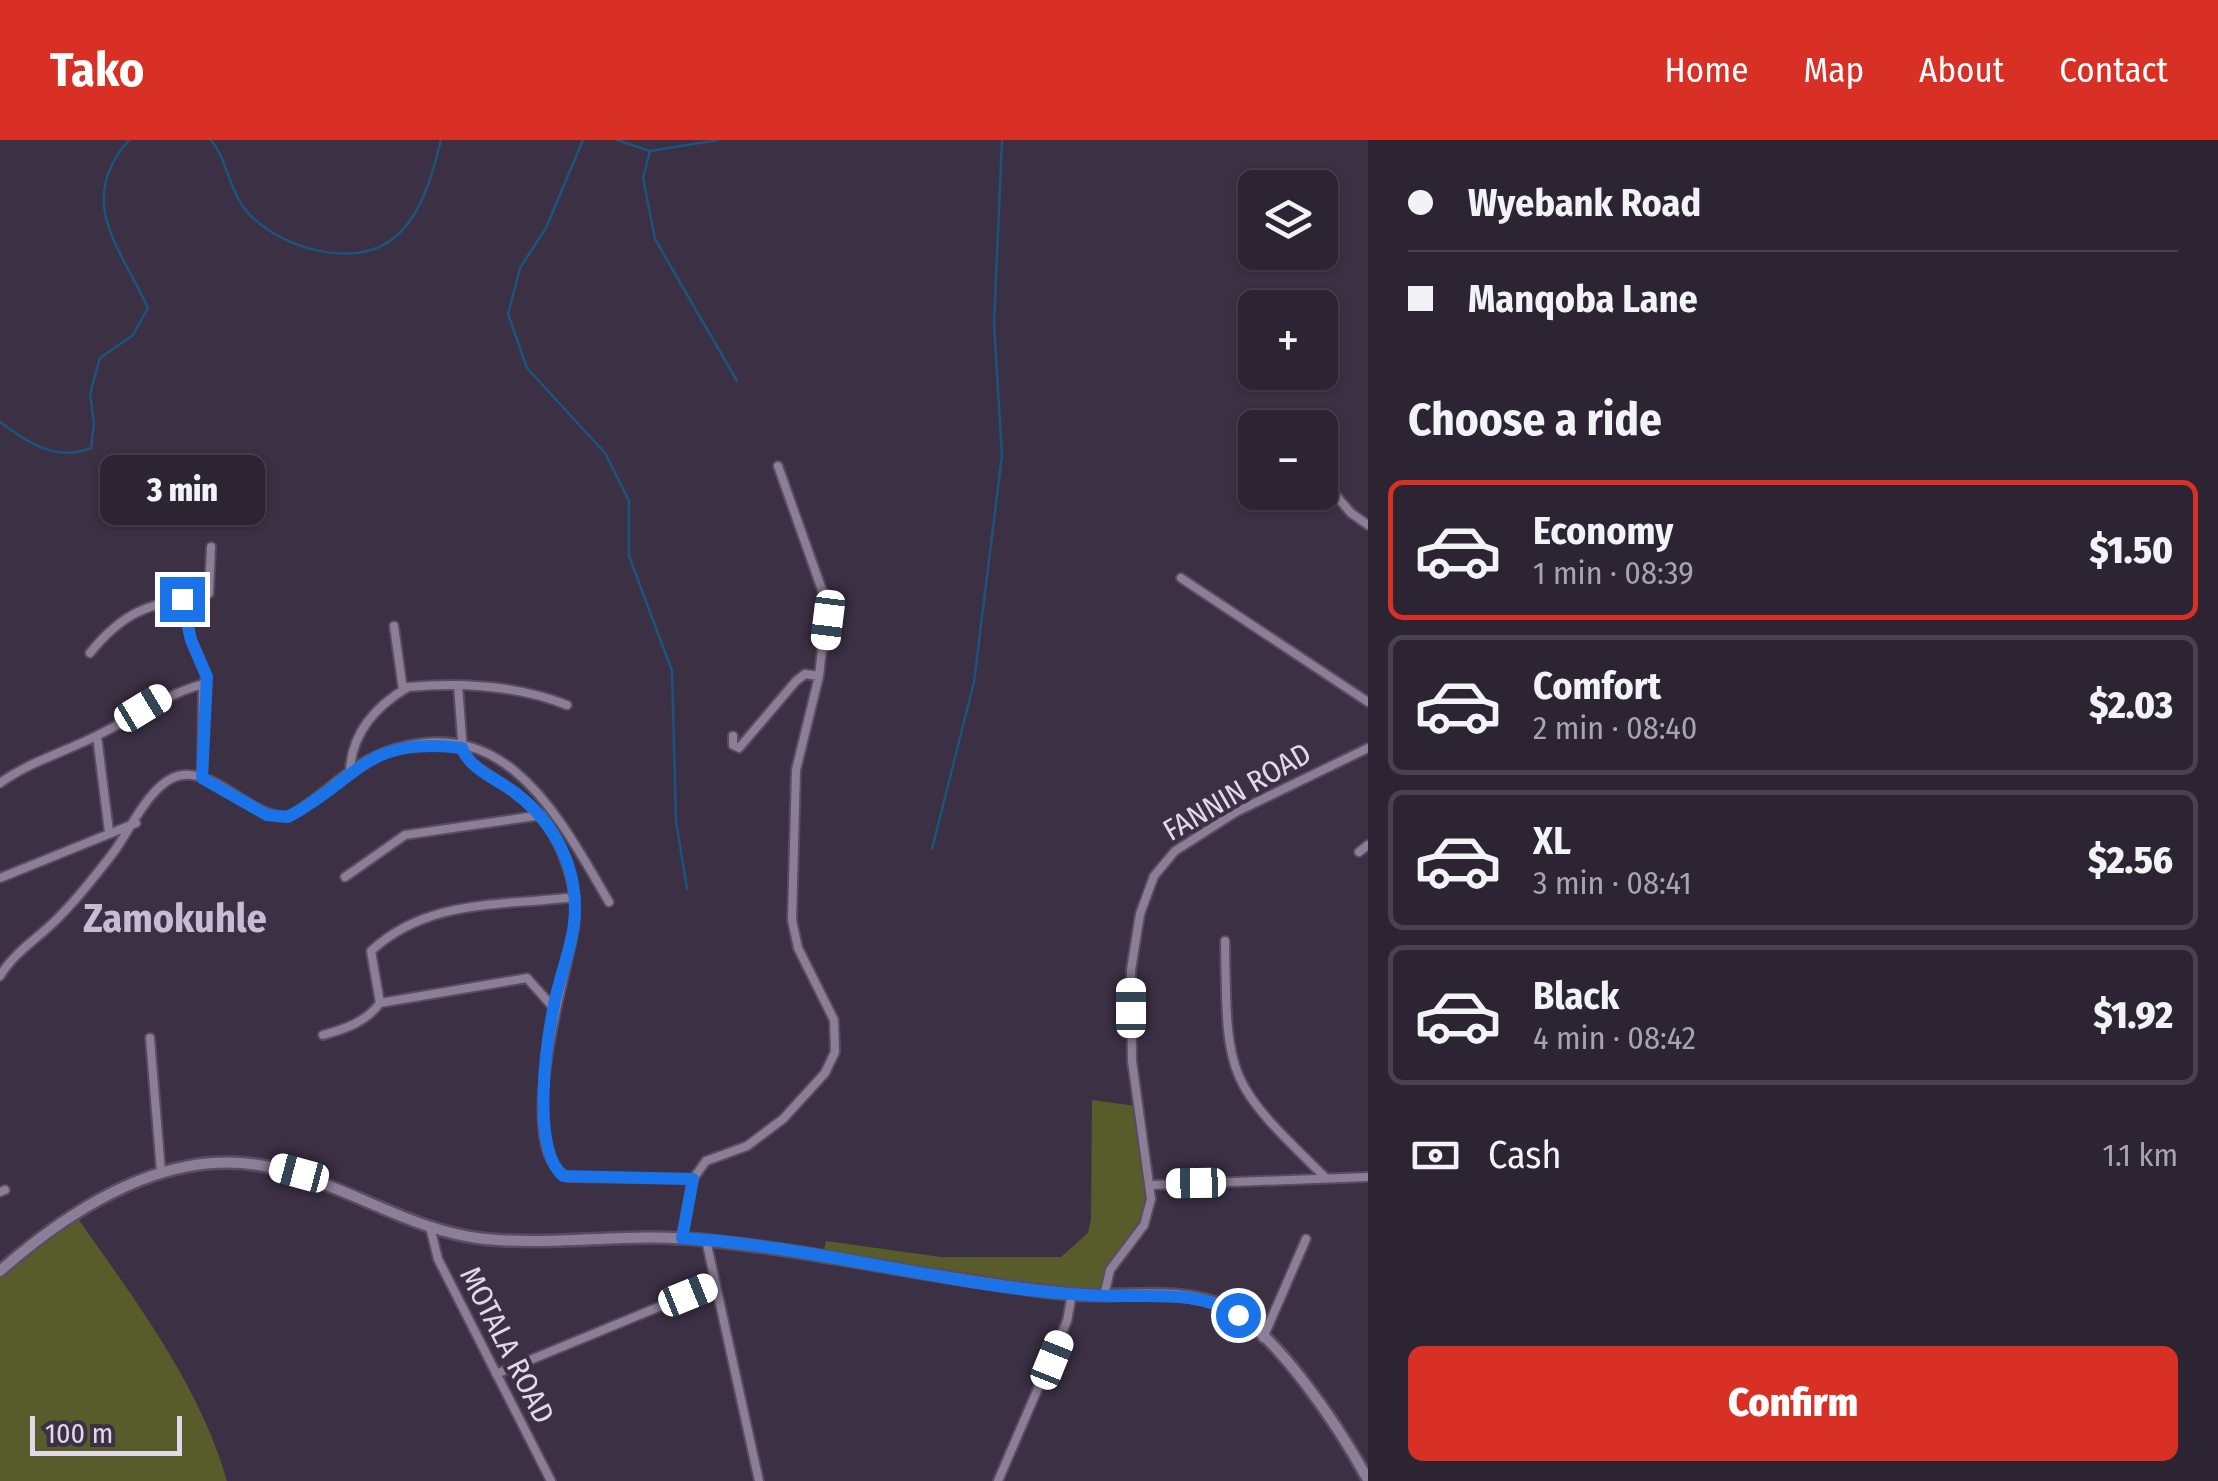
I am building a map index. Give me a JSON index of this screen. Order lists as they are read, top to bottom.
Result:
{
  "streets": {
    "street": ["FANNIN ROAD", "MOTALA ROAD"]
  },
  "districts": ["Zamokuhle"],
  "scale_bar": "100 m",
  "page": {
    "header": "Tako",
    "nav": [
      "Home",
      "Map",
      "About",
      "Contact"
    ],
    "banner": ["Wyebank Road", "Manqoba Lane"],
    "map_buttons": ["+", "−"],
    "heading": "Choose a ride",
    "bubble": "3 min",
    "list": [
      {
        "name": "Economy",
        "note": "1 min · 08:39",
        "value": "$1.50"
      },
      {
        "name": "Comfort",
        "note": "2 min · 08:40",
        "value": "$2.03"
      },
      {
        "name": "XL",
        "note": "3 min · 08:41",
        "value": "$2.56"
      },
      {
        "name": "Black",
        "note": "4 min · 08:42",
        "value": "$1.92"
      }
    ],
    "pay": ["Cash", "1.1 km"],
    "buttons": "Confirm",
    "scale": "100 m"
  }
}
